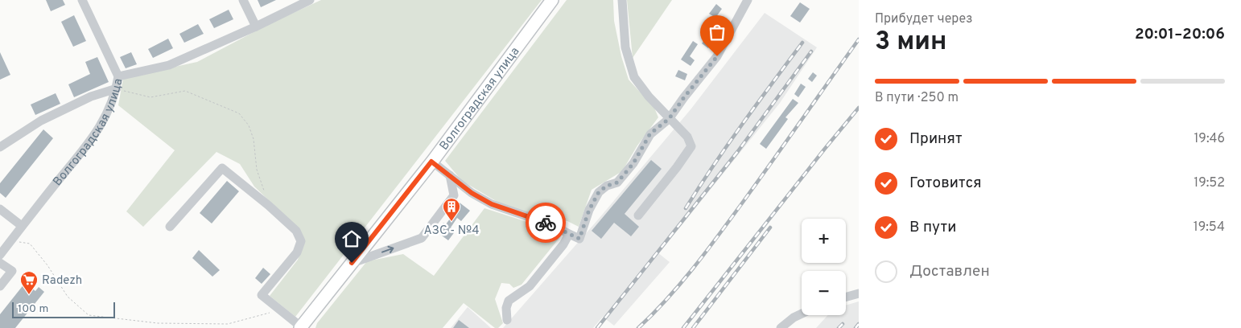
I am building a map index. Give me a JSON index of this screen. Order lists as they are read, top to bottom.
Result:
{
  "streets": {
    "main road": ["Волгоградская улица"]
  },
  "places": {
    "building": ["АЗС - №4"],
    "supermarket": ["Radezh"]
  },
  "scale_bar": "100 m",
  "page": {
    "heading": ["3 мин", "Прибудет через", "20:01–20:06"],
    "bar": "В пути · 250 m",
    "list": [
      ["Принят", "19:46"],
      ["Готовится", "19:52"],
      ["В пути", "19:54"],
      "Доставлен"
    ],
    "map_buttons": ["+", "−"],
    "scale": "100 m"
  }
}
